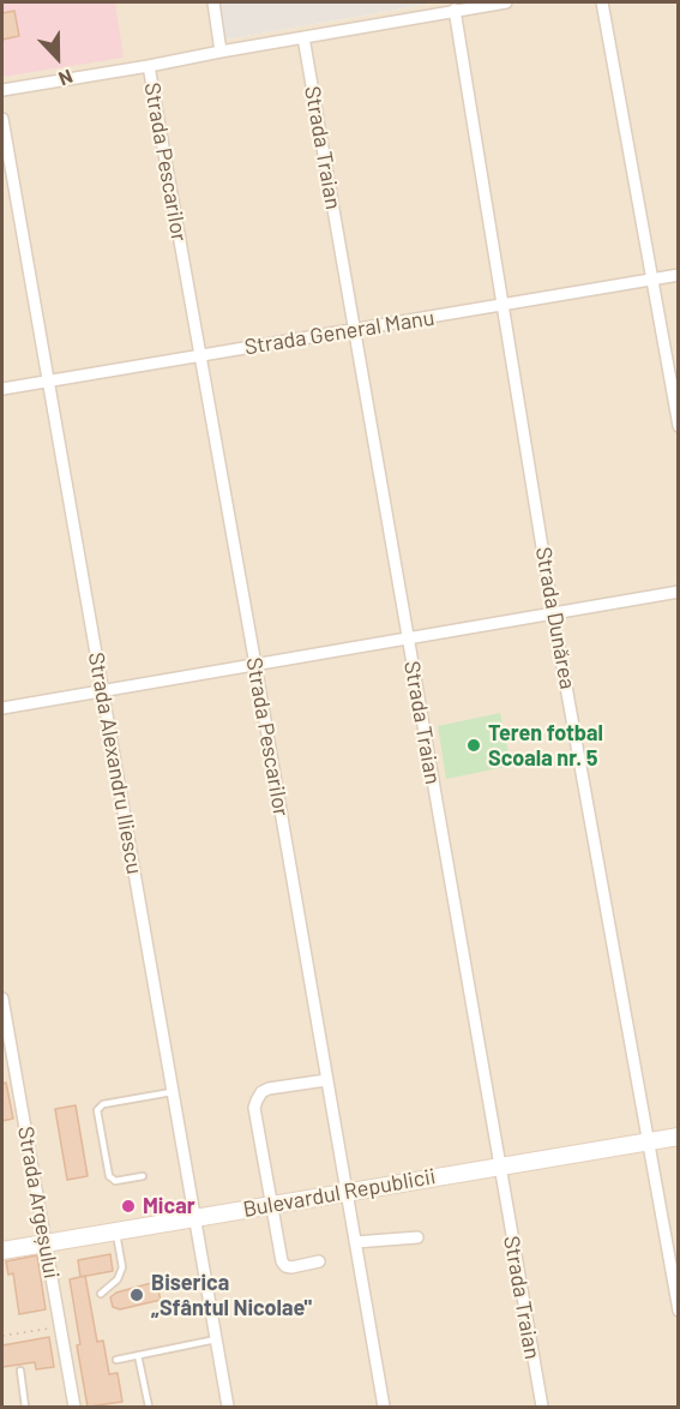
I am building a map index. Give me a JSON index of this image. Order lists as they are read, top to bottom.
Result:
{
  "streets": {
    "street": [
      "Strada Traian",
      "Strada Pescarilor",
      "Strada General Manu",
      "Strada Dunărea",
      "Strada Alexandru Iliescu",
      "Bulevardul Republicii",
      "Strada Argeșului"
    ]
  },
  "crossings": [
    ["Strada Traian", "Strada General Manu"],
    ["Strada Traian", "Bulevardul Republicii"],
    ["Strada Pescarilor", "Strada General Manu"],
    ["Strada Pescarilor", "Bulevardul Republicii"],
    ["Strada General Manu", "Strada Dunărea"],
    ["Strada General Manu", "Strada Alexandru Iliescu"],
    ["Strada Dunărea", "Bulevardul Republicii"],
    ["Strada Alexandru Iliescu", "Bulevardul Republicii"],
    ["Bulevardul Republicii", "Strada Argeșului"]
  ],
  "places": ["Teren fotbal Scoala nr. 5", "Micar", "Biserica „Sfântul Nicolae\""],
  "north": "bottom"
}
